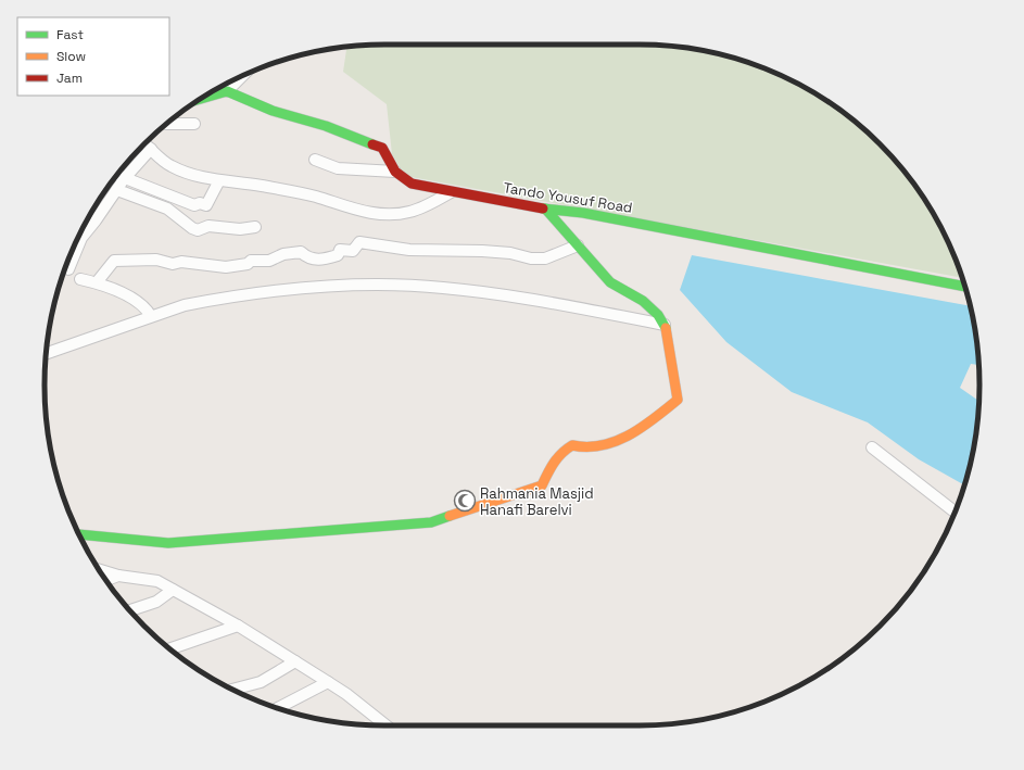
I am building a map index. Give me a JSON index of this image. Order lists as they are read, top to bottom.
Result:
{
  "streets": {
    "street": ["Tando Yousuf Road"]
  },
  "places": {
    "mosque": ["Rahmania Masjid Hanafi Barelvi"]
  },
  "legend": ["Fast", "Slow", "Jam"]
}
